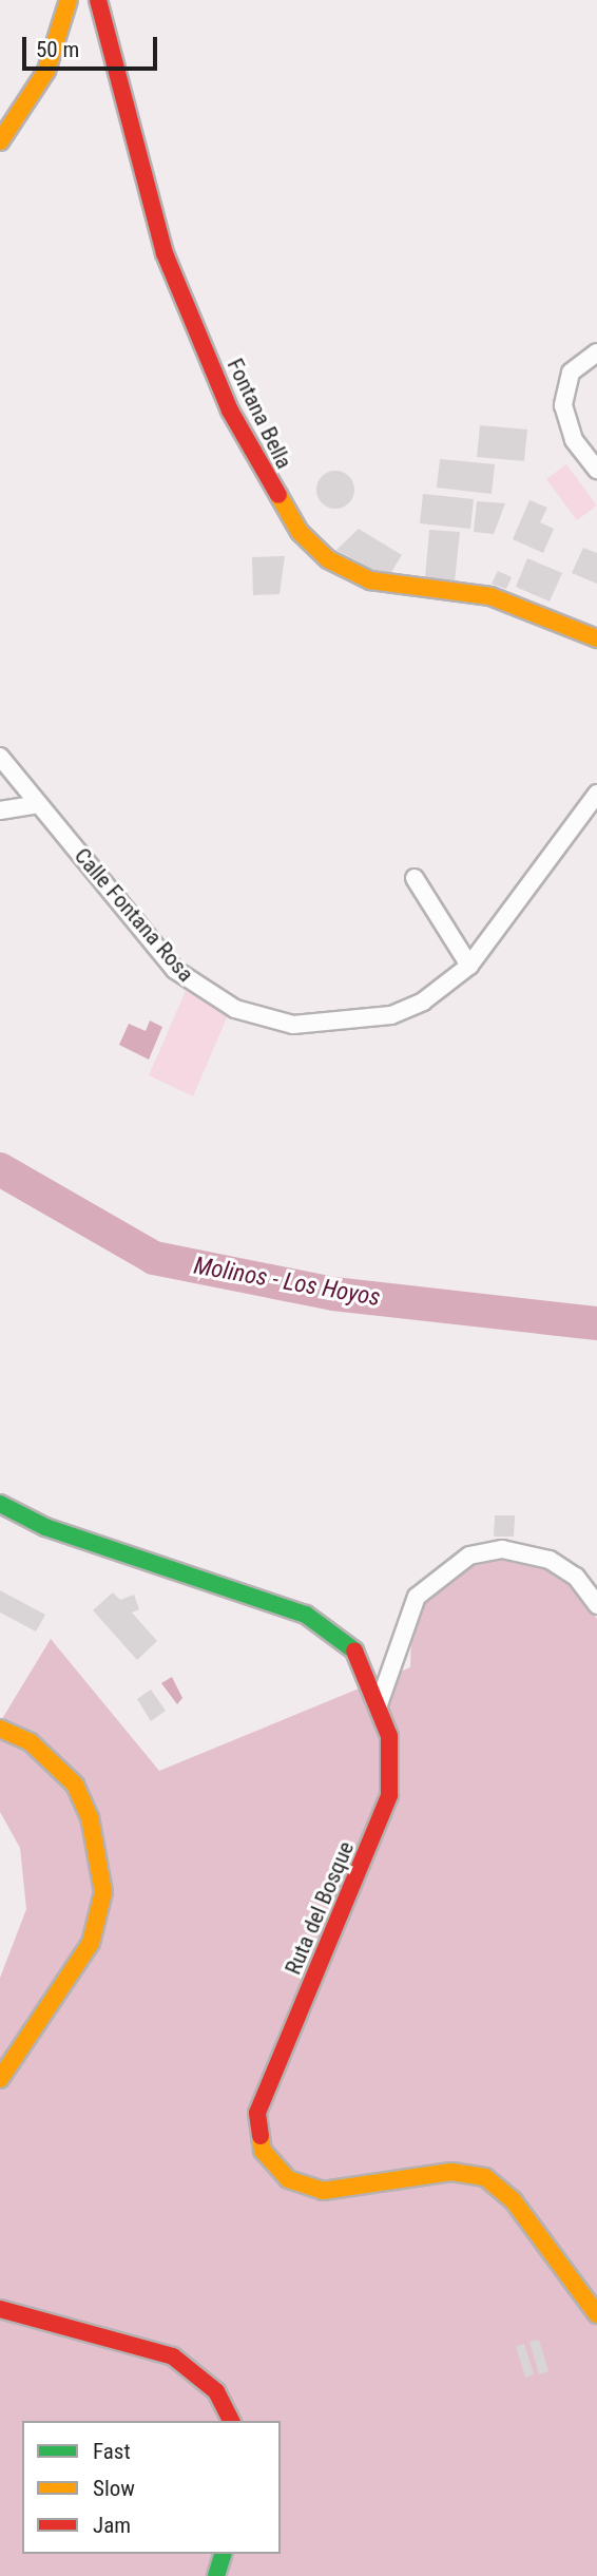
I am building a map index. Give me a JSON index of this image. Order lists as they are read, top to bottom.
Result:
{
  "streets": {
    "street": ["Fontana Bella", "Calle Fontana Rosa", "Ruta del Bosque"]
  },
  "water": ["Molinos - Los Hoyos"],
  "legend": ["Fast", "Slow", "Jam"],
  "scale_bar": "50 m"
}
